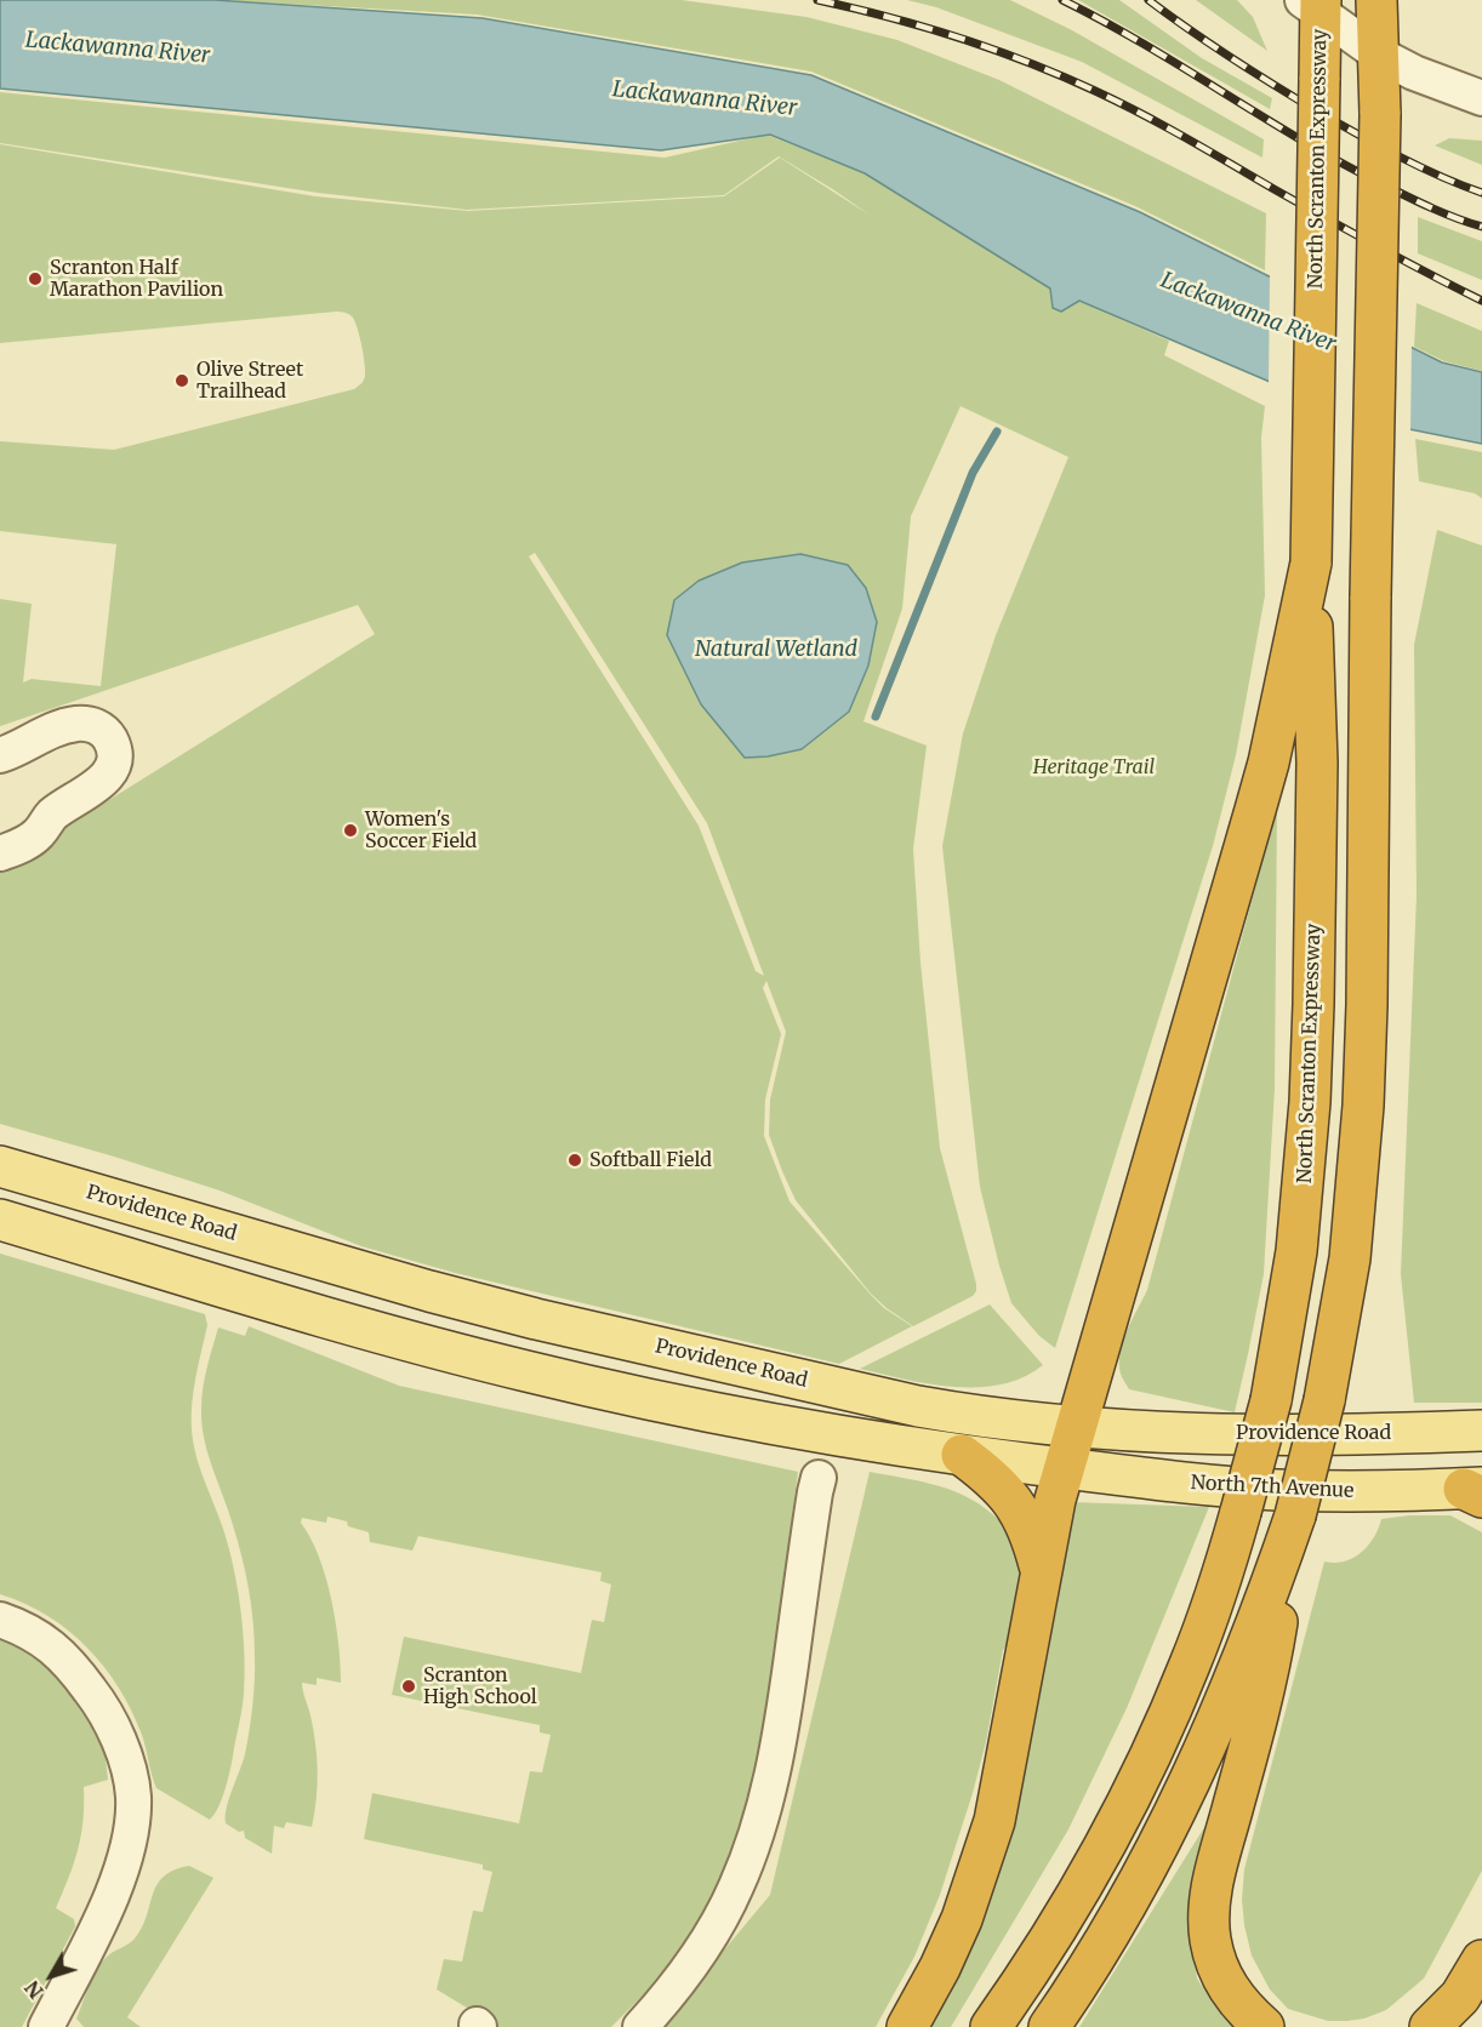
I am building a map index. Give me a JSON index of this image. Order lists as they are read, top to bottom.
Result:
{
  "streets": {
    "highway": ["North Scranton Expressway"],
    "main road": ["Providence Road", "North 7th Avenue"]
  },
  "water": ["Lackawanna River", "Natural Wetland"],
  "parks": ["Heritage Trail"],
  "places": [
    "Scranton Half Marathon Pavilion",
    "Olive Street Trailhead",
    "Women's Soccer Field",
    "Softball Field",
    "Scranton High School"
  ],
  "north": "bottom left"
}
